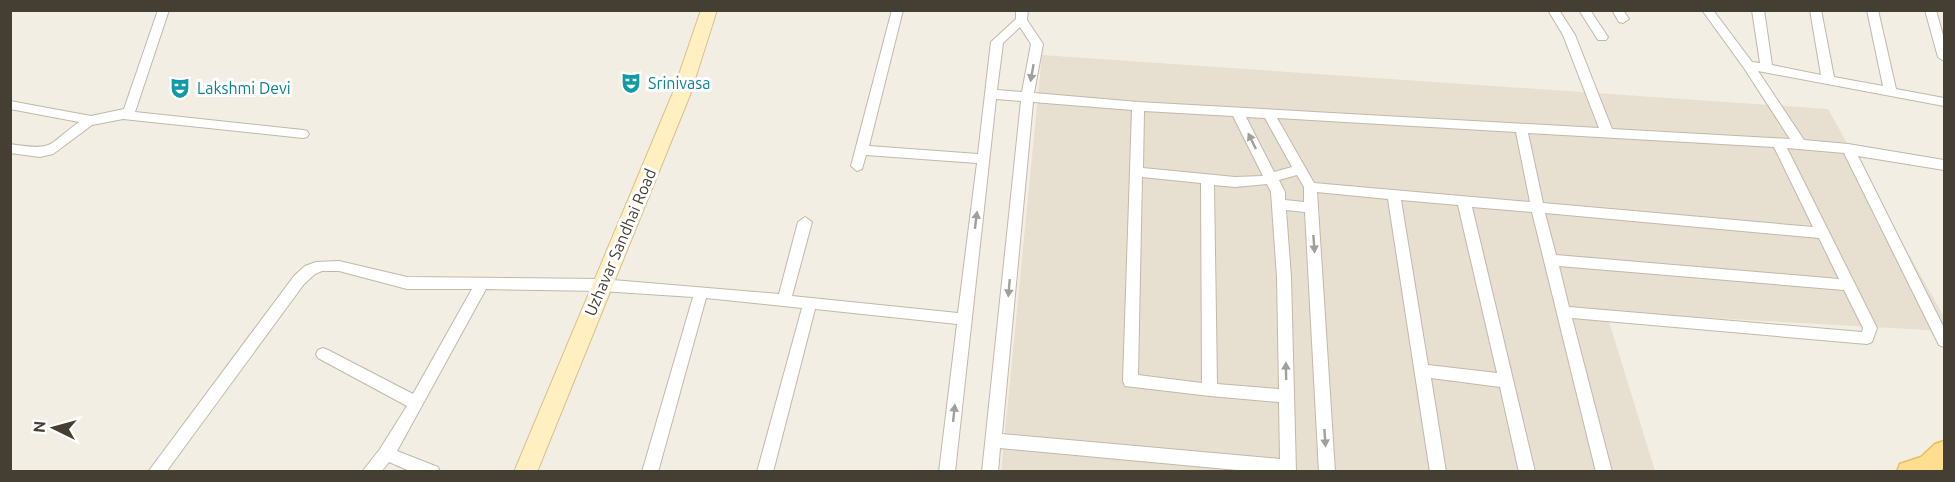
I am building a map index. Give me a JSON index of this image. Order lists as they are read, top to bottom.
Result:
{
  "streets": {
    "main road": ["Uzhavar Sandhai Road"]
  },
  "places": {
    "theatre": ["Srinivasa", "Lakshmi Devi"]
  },
  "north": "left"
}
